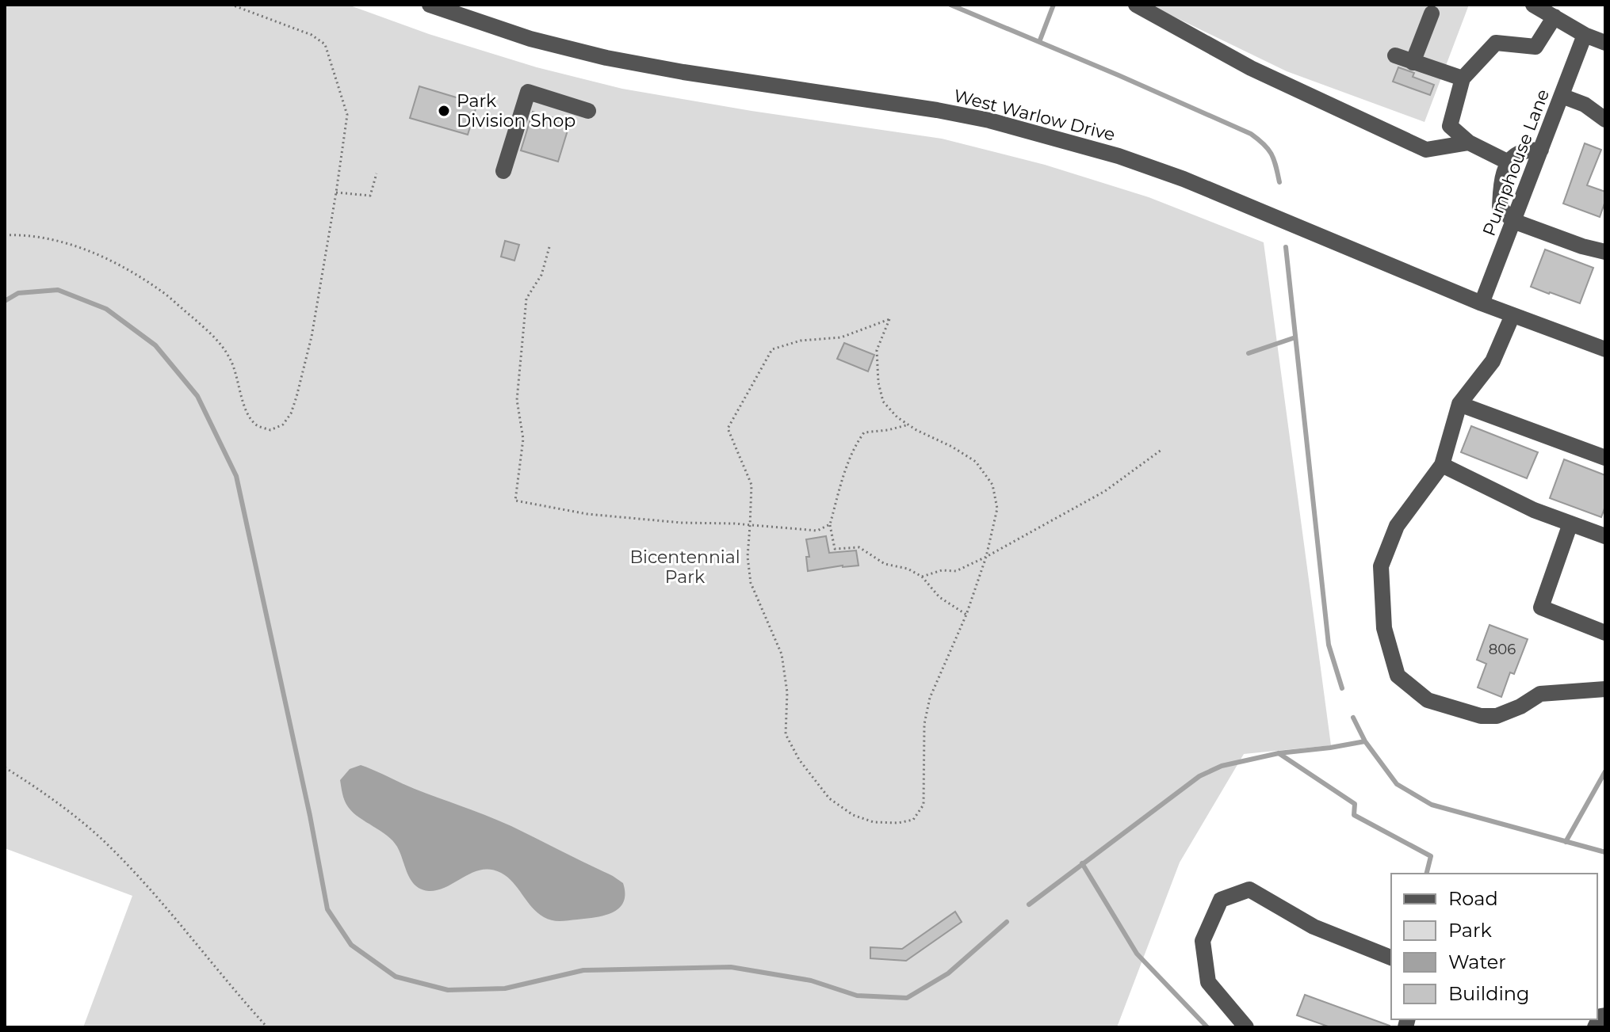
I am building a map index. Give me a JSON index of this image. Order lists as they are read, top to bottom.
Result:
{
  "streets": {
    "street": ["West Warlow Drive", "Pumphouse Lane"]
  },
  "crossings": [
    ["West Warlow Drive", "Pumphouse Lane"]
  ],
  "parks": ["Bicentennial Park"],
  "places": ["Park Division Shop"],
  "house_numbers": ["806"],
  "legend": [
    "Road",
    "Park",
    "Water",
    "Building"
  ]
}
